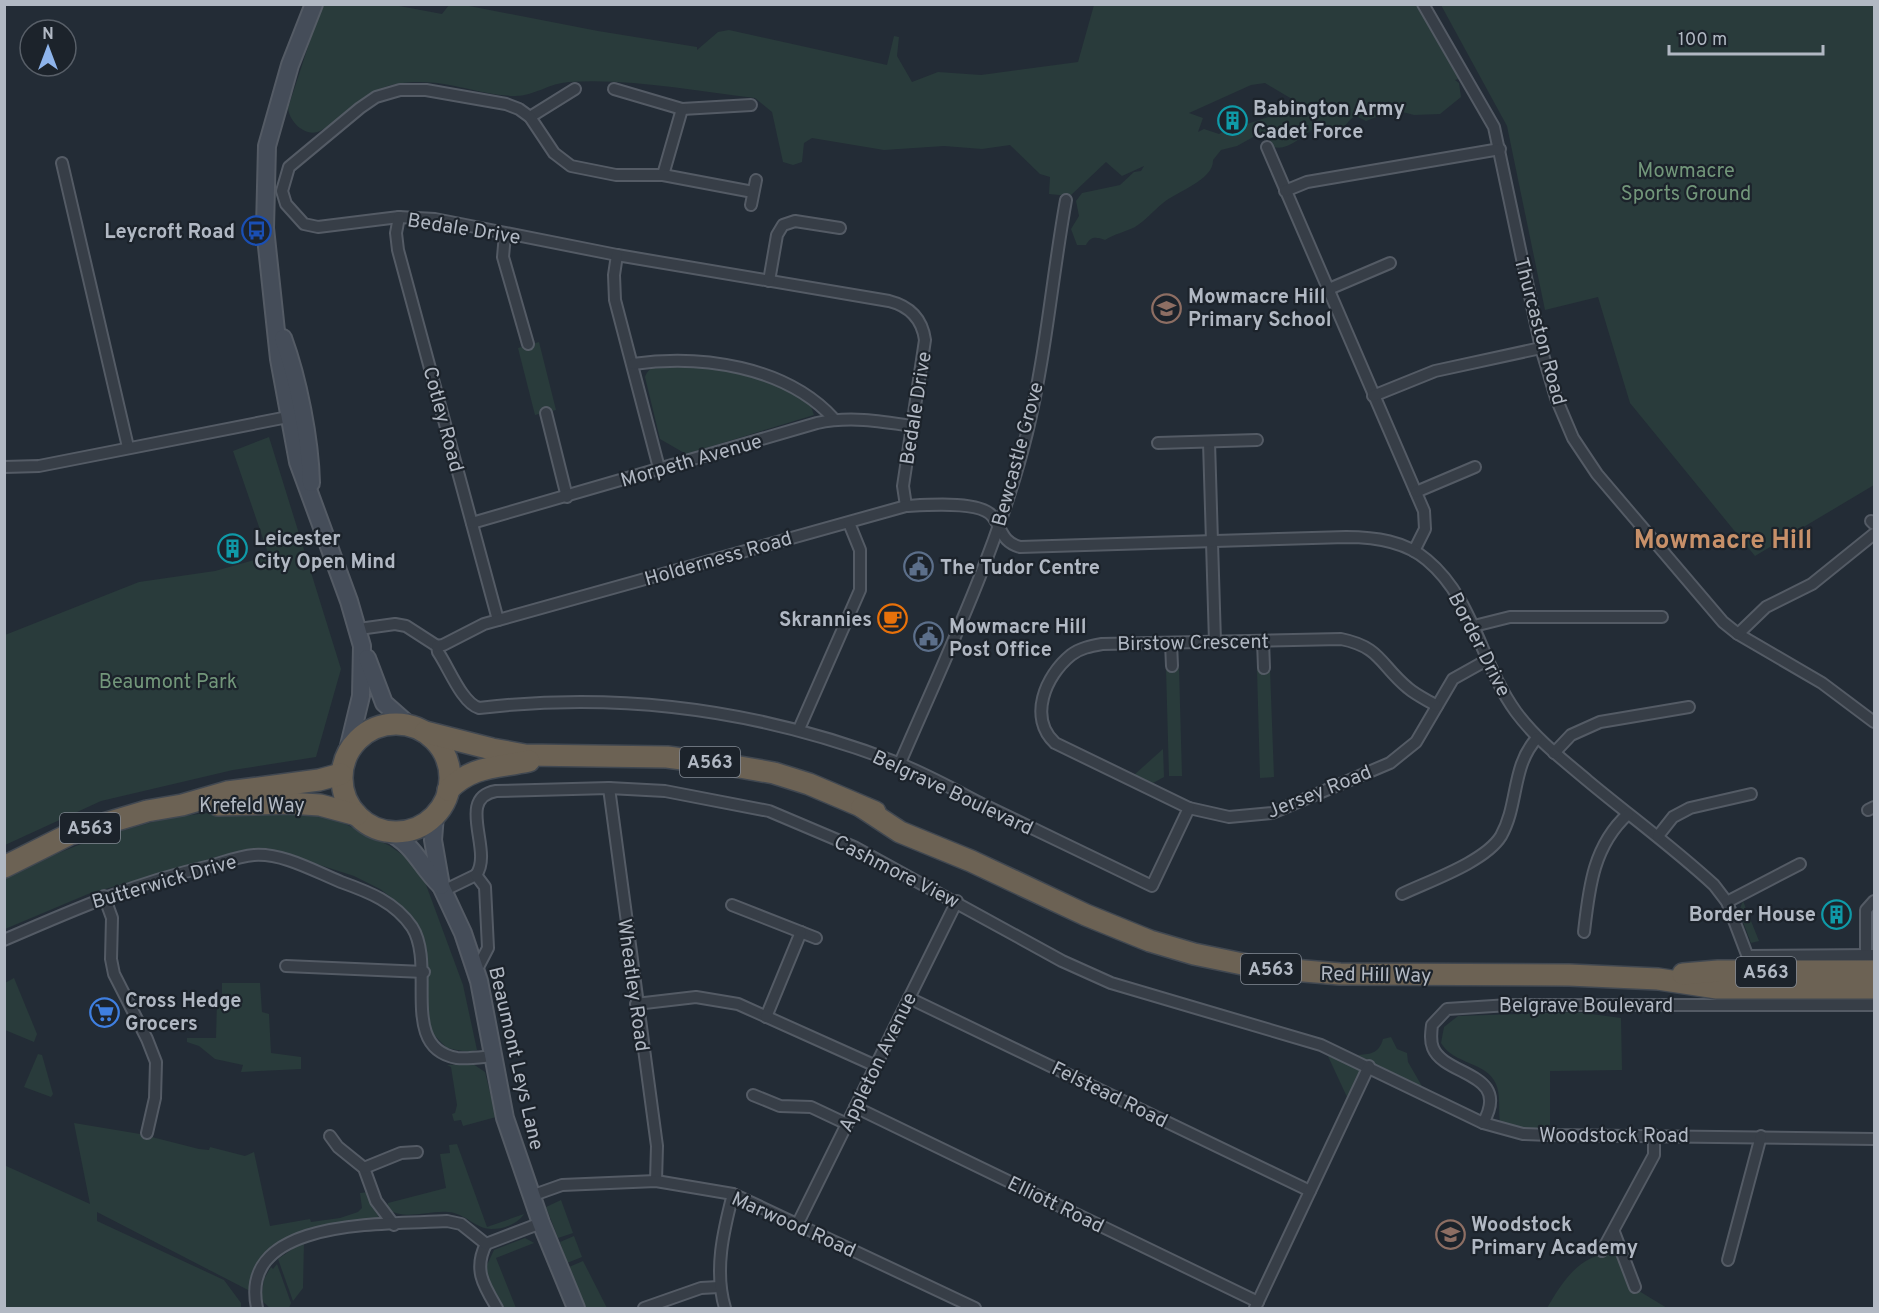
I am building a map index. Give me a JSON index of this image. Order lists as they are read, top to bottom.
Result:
{
  "streets": {
    "highway": ["A563", "Krefeld Way", "Red Hill Way"],
    "street": [
      "Bedale Drive",
      "Thurcaston Road",
      "Cotley Road",
      "Bewcastle Grove",
      "Morpeth Avenue",
      "Holderness Road",
      "Birstow Crescent",
      "Border Drive",
      "Jersey Road",
      "Belgrave Boulevard",
      "Cashmore View",
      "Butterwick Drive",
      "Wheatley Road",
      "Beaumont Leys Lane",
      "Appleton Avenue",
      "Felstead Road",
      "Woodstock Road",
      "Elliott Road",
      "Marwood Road"
    ]
  },
  "crossings": [
    ["Bedale Drive", "Cotley Road"],
    ["Bedale Drive", "Morpeth Avenue"],
    ["Bedale Drive", "Holderness Road"],
    ["Cotley Road", "Morpeth Avenue"],
    ["Cotley Road", "Holderness Road"],
    ["Bewcastle Grove", "Holderness Road"],
    ["Bewcastle Grove", "Border Drive"],
    ["Bewcastle Grove", "Belgrave Boulevard"],
    ["Holderness Road", "Border Drive"],
    ["Holderness Road", "Belgrave Boulevard"],
    ["Birstow Crescent", "Jersey Road"],
    ["Birstow Crescent", "Belgrave Boulevard"],
    ["Border Drive", "Jersey Road"],
    ["Border Drive", "Red Hill Way"],
    ["Jersey Road", "Belgrave Boulevard"],
    ["Belgrave Boulevard", "Woodstock Road"],
    ["Krefeld Way", "Red Hill Way"],
    ["Krefeld Way", "Beaumont Leys Lane"],
    ["Cashmore View", "Wheatley Road"],
    ["Cashmore View", "Beaumont Leys Lane"],
    ["Cashmore View", "Appleton Avenue"],
    ["Cashmore View", "Woodstock Road"],
    ["Butterwick Drive", "Beaumont Leys Lane"],
    ["Red Hill Way", "Beaumont Leys Lane"],
    ["Wheatley Road", "Marwood Road"],
    ["Beaumont Leys Lane", "Marwood Road"],
    ["Appleton Avenue", "Felstead Road"],
    ["Appleton Avenue", "Elliott Road"],
    ["Appleton Avenue", "Marwood Road"]
  ],
  "districts": ["Mowmacre Hill"],
  "parks": ["Mowmacre Sports Ground", "Beaumont Park"],
  "places": {
    "building": ["Babington Army Cadet Force", "Leicester City Open Mind", "Border House"],
    "bus stop": ["Leycroft Road"],
    "school or university": ["Mowmacre Hill Primary School", "Woodstock Primary Academy"],
    "public building": ["The Tudor Centre", "Mowmacre Hill Post Office"],
    "cafe": ["Skrannies"],
    "supermarket": ["Cross Hedge Grocers"]
  },
  "scale_bar": "100 m",
  "north": "top"
}
